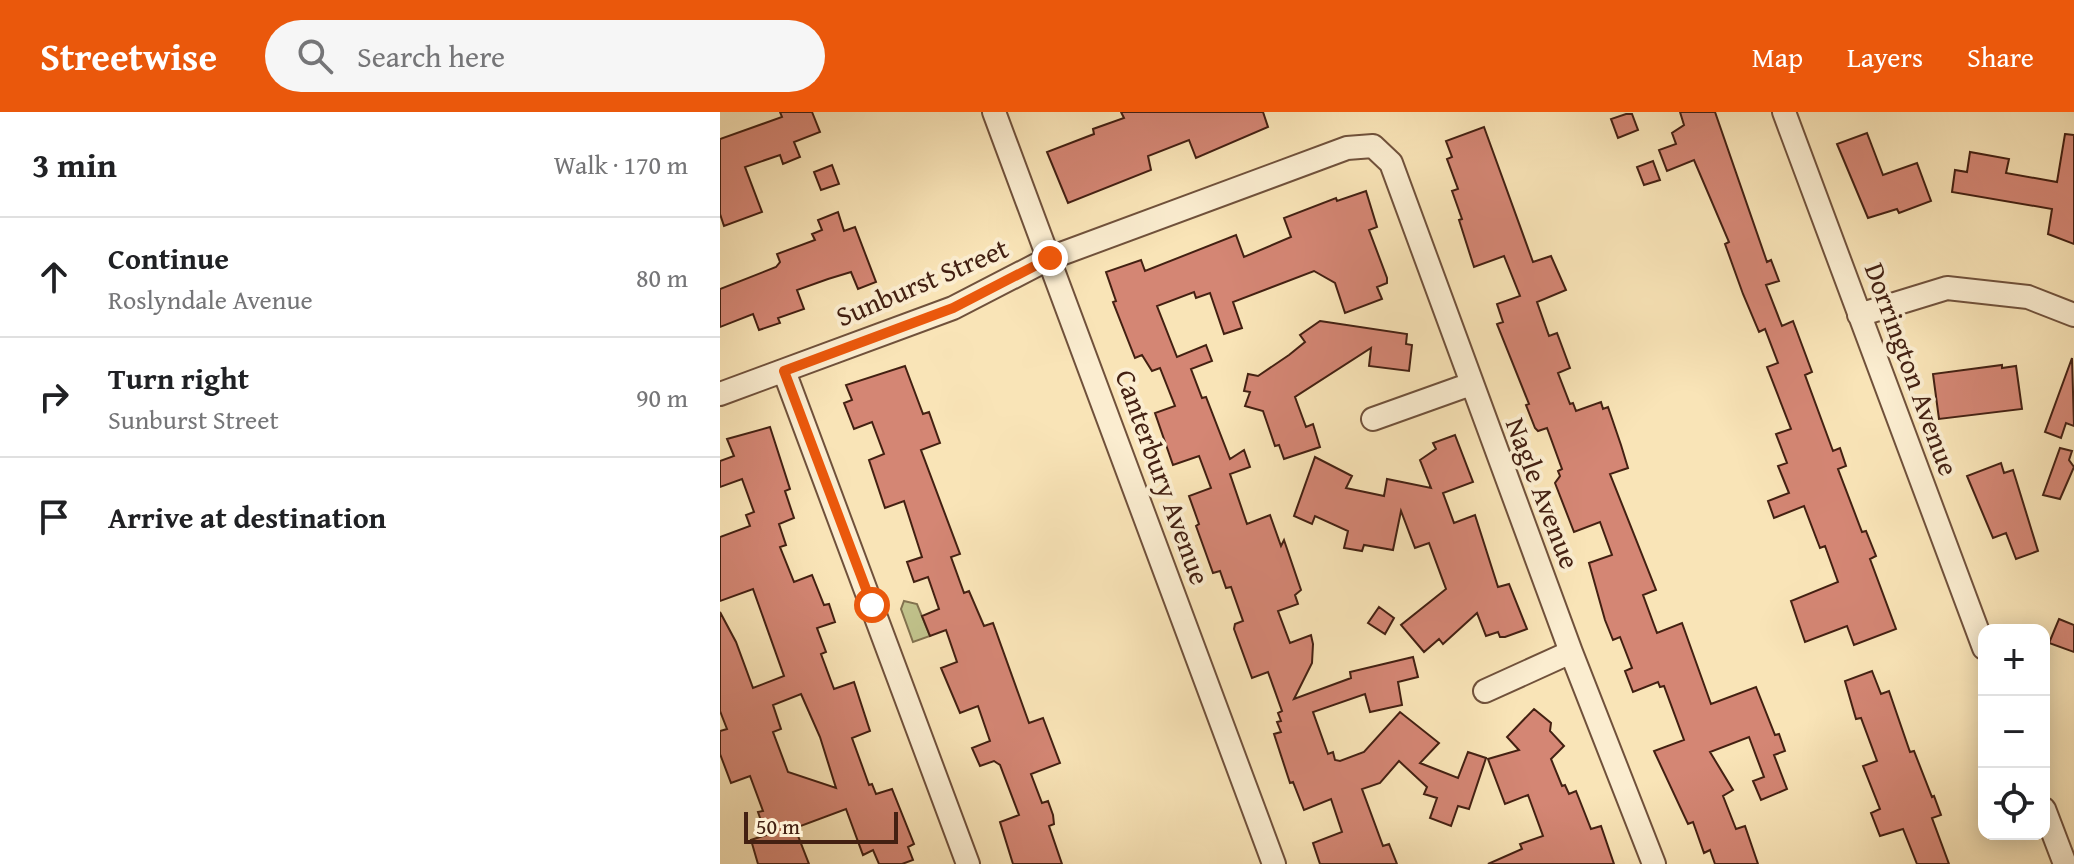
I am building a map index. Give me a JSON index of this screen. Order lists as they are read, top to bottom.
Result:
{
  "streets": {
    "street": [
      "Sunburst Street",
      "Dorrington Avenue",
      "Canterbury Avenue",
      "Nagle Avenue"
    ]
  },
  "crossings": [
    ["Sunburst Street", "Canterbury Avenue"],
    ["Sunburst Street", "Nagle Avenue"]
  ],
  "scale_bar": "50 m",
  "page": {
    "header": "Streetwise",
    "search": "Search here",
    "nav": ["Map", "Layers", "Share"],
    "heading": ["3 min", "Walk · 170 m"],
    "list": [
      ["Continue", "Roslyndale Avenue", "80 m"],
      ["Turn right", "Sunburst Street", "90 m"],
      "Arrive at destination"
    ],
    "map_buttons": ["+", "−"],
    "scale": "50 m"
  }
}
